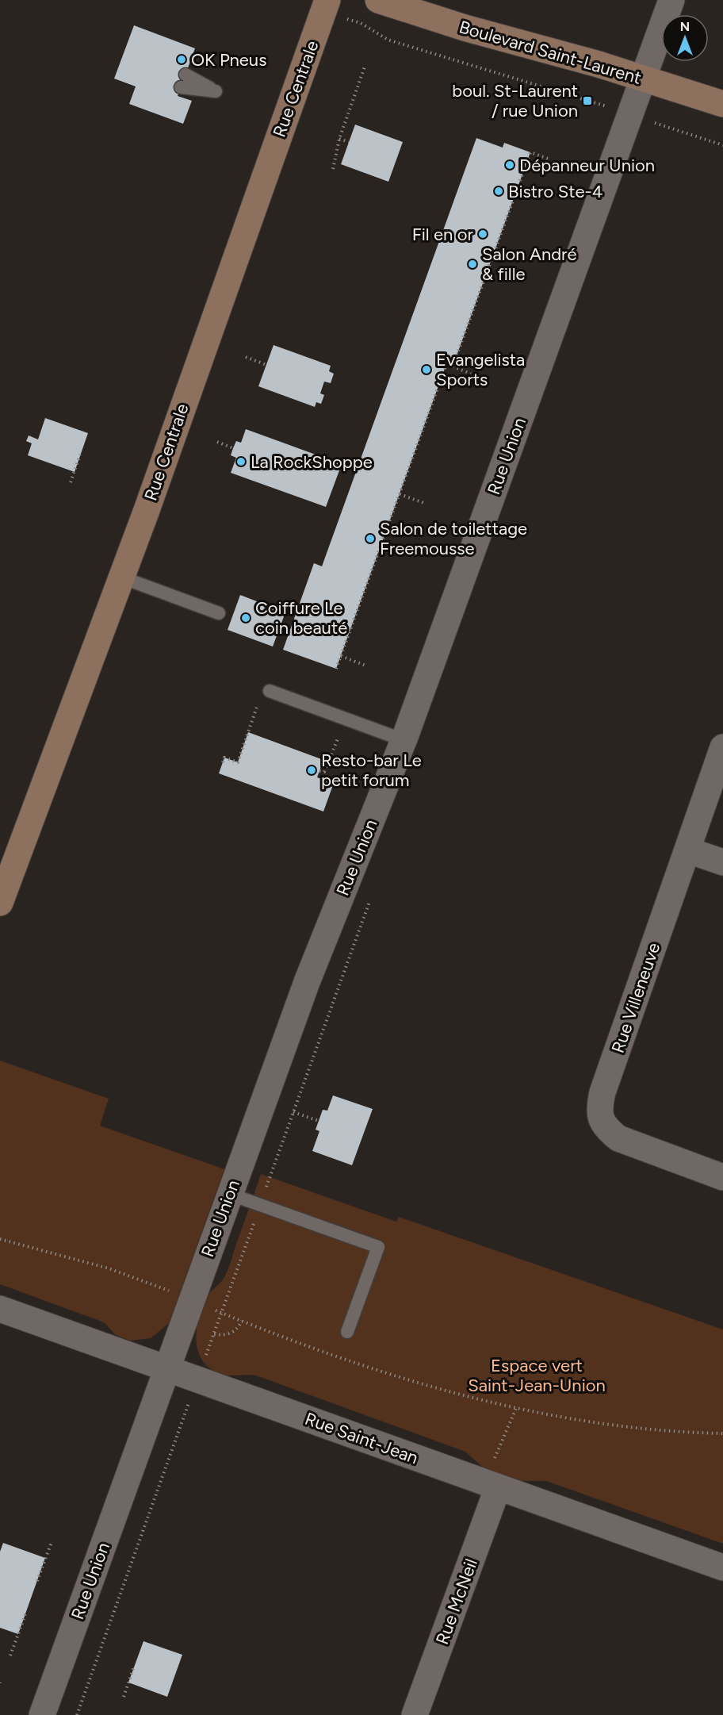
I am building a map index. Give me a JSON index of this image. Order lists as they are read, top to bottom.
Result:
{
  "streets": {
    "street": [
      "Boulevard Saint-Laurent",
      "Rue Centrale",
      "Rue Union",
      "Rue Villeneuve",
      "Rue Saint-Jean",
      "Rue McNeil"
    ]
  },
  "crossings": [
    ["Boulevard Saint-Laurent", "Rue Union"],
    ["Rue Union", "Rue Saint-Jean"],
    ["Rue Saint-Jean", "Rue McNeil"]
  ],
  "parks": ["Espace vert Saint-Jean-Union"],
  "places": {
    "other": [
      "OK Pneus",
      "Dépanneur Union",
      "Bistro Ste-4",
      "Fil en or",
      "Salon André & fille",
      "Evangelista Sports",
      "La RockShoppe",
      "Salon de toilettage Freemousse",
      "Coiffure Le coin beauté",
      "Resto-bar Le petit forum"
    ],
    "transit": ["boul. St-Laurent / rue Union"]
  },
  "north": "top"
}
